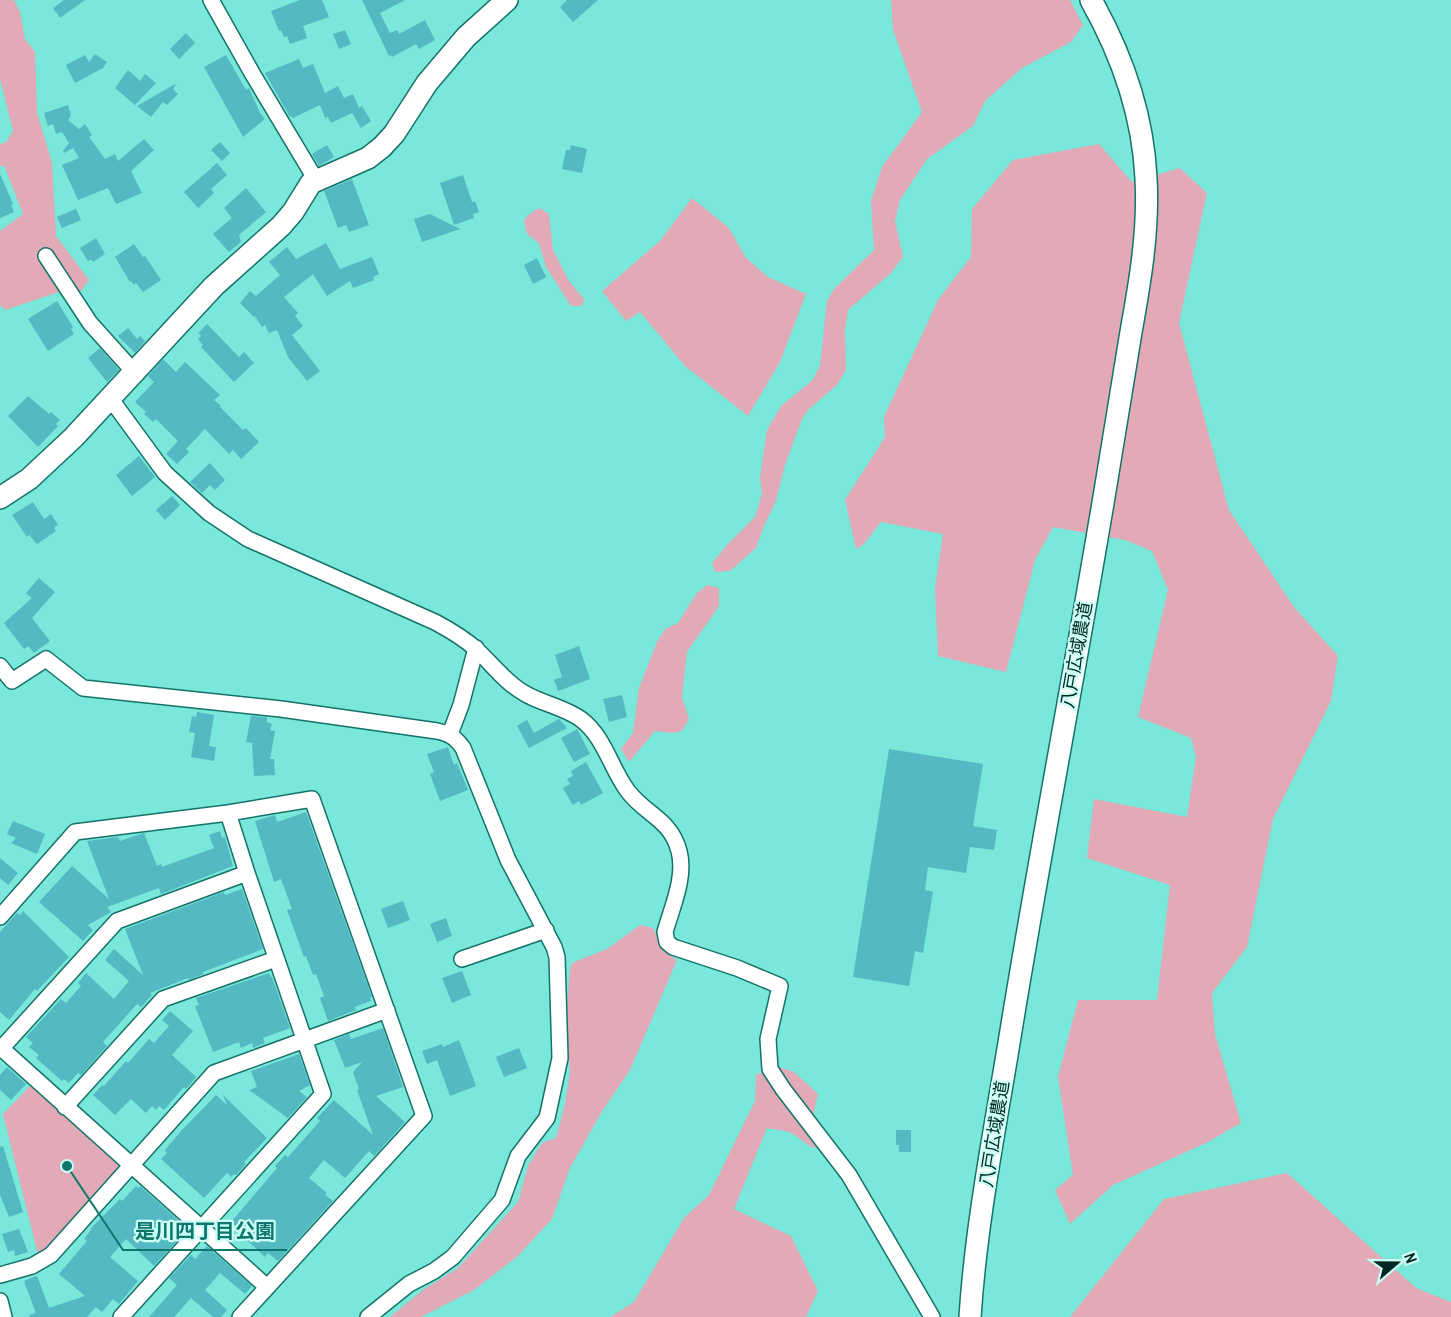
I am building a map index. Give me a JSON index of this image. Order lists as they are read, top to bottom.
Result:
{
  "streets": {
    "street": ["八戸広域農道"]
  },
  "places": ["是川四丁目公園"],
  "north": "right"
}
